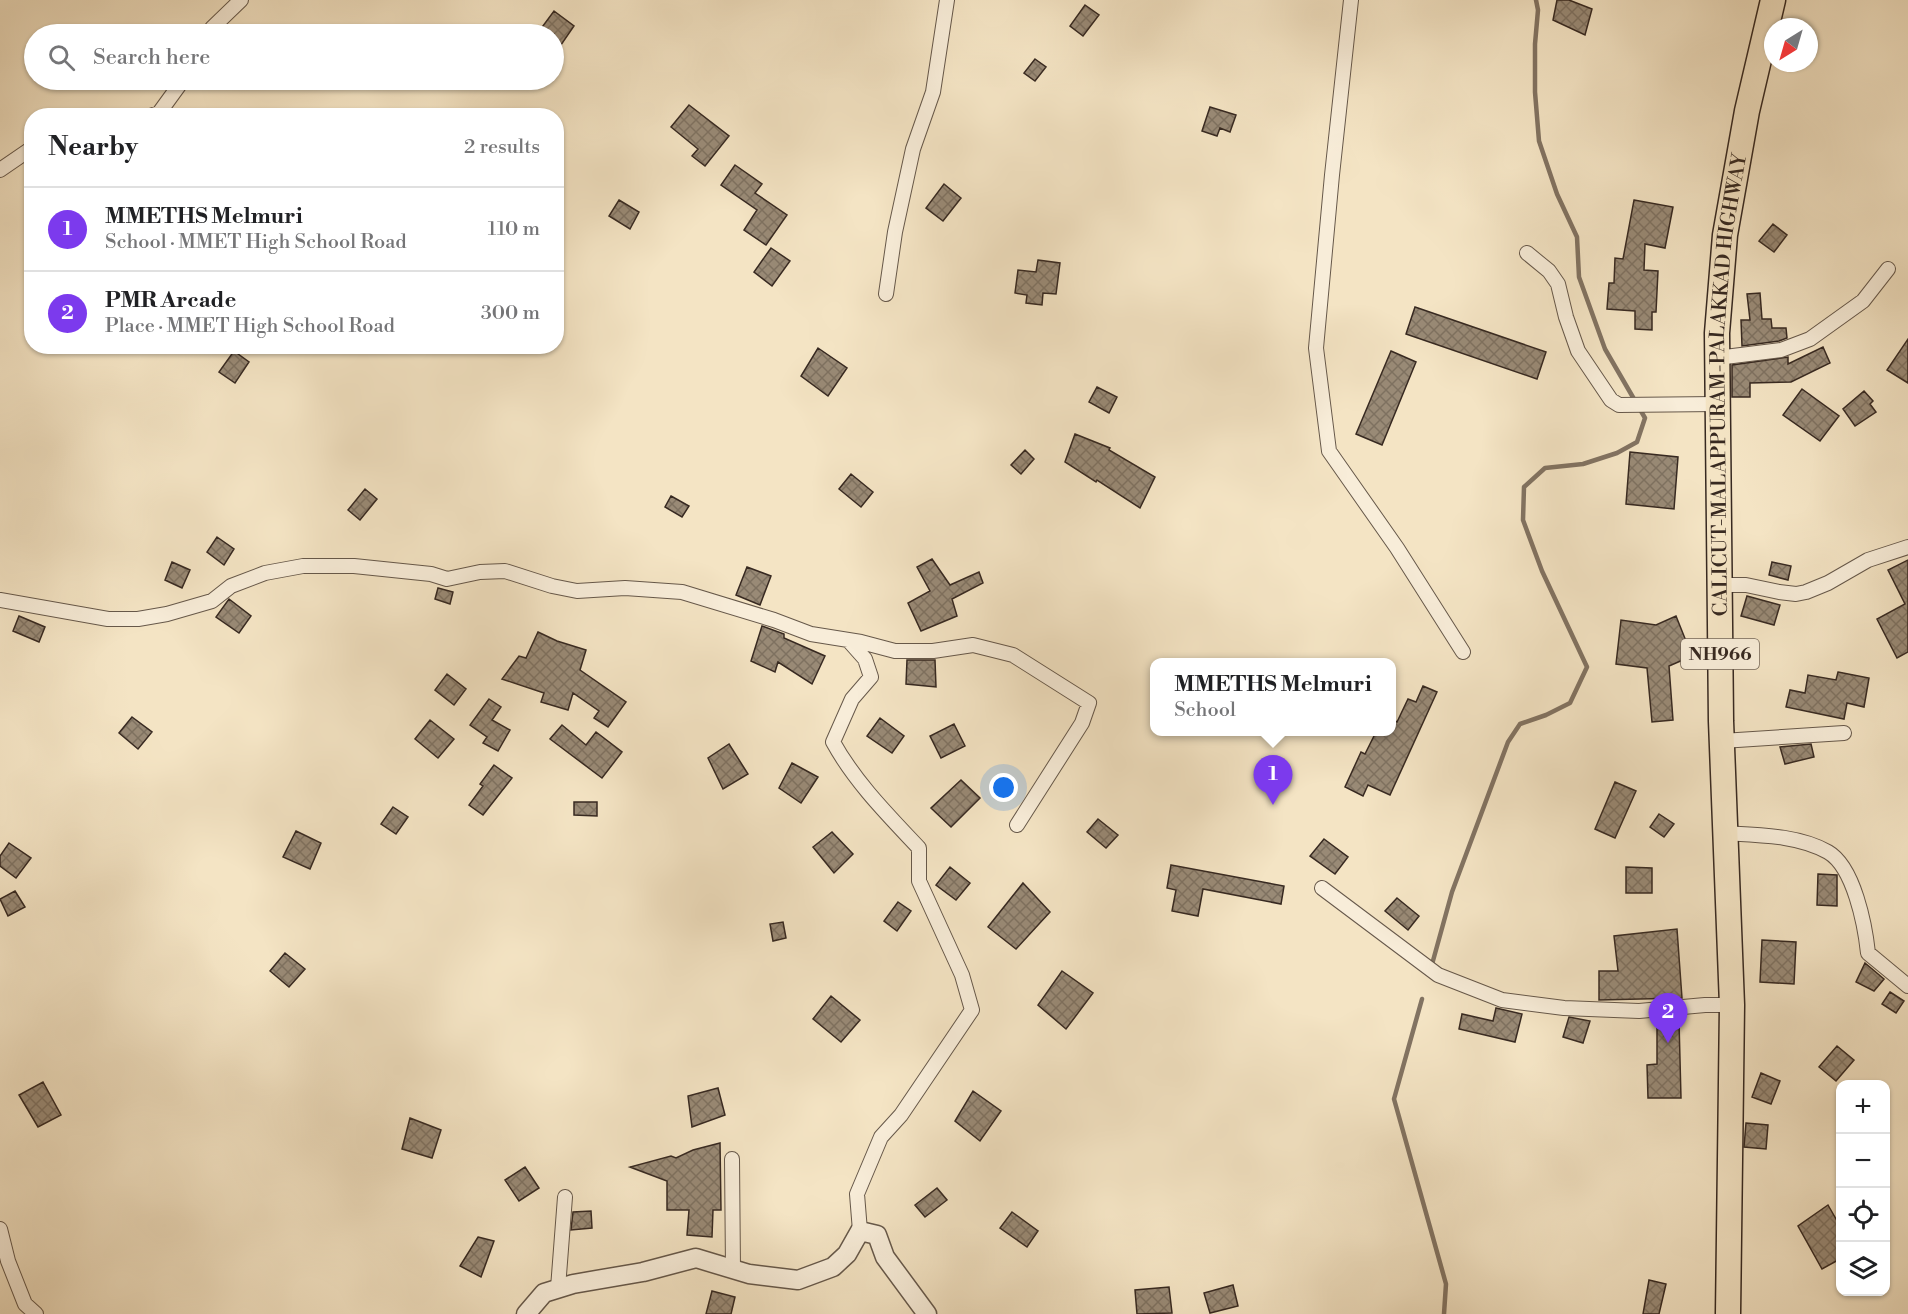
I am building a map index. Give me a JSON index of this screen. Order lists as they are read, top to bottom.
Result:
{
  "streets": {
    "highway": ["CALICUT-MALAPPURAM-PALAKKAD HIGHWAY", "NH966"]
  },
  "north": "bottom left",
  "page": {
    "search": "Search here",
    "heading": ["Nearby", "2 results"],
    "list": [
      {
        "mark": "1",
        "name": "MMETHS Melmuri",
        "note": "School · MMET High School Road",
        "value": "110 m"
      },
      {
        "mark": "2",
        "name": "PMR Arcade",
        "note": "Place · MMET High School Road",
        "value": "300 m"
      }
    ],
    "popup": ["MMETHS Melmuri", "School"],
    "pins": ["1", "2"],
    "map_buttons": ["+", "−"]
  }
}
